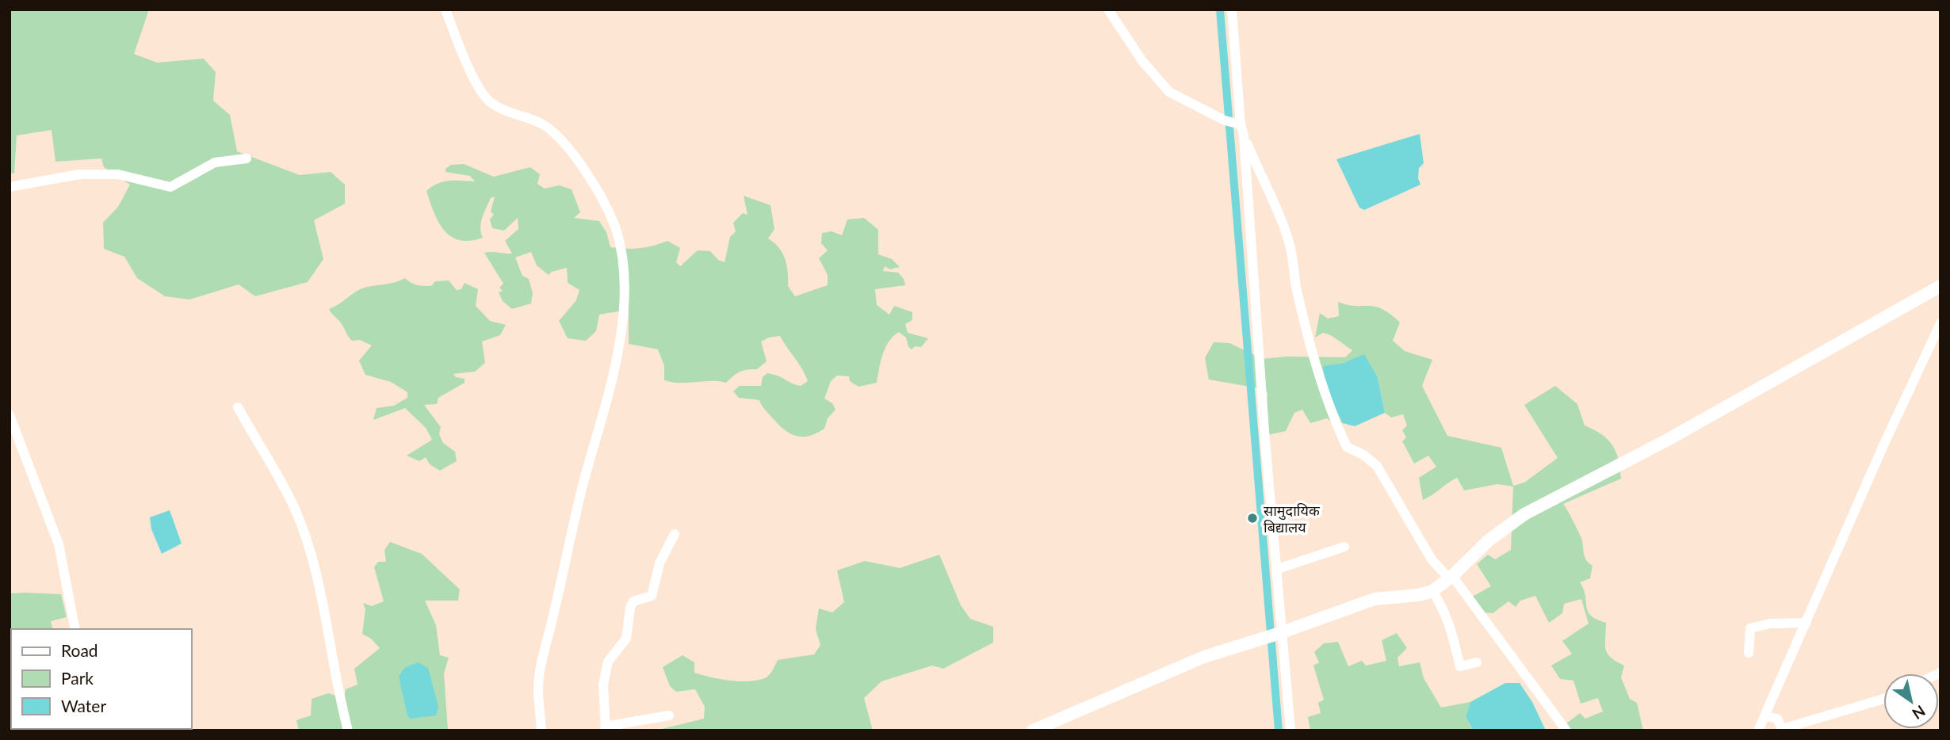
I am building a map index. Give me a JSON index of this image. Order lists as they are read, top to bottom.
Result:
{
  "places": ["सामुदायिक बिद्यालय"],
  "legend": ["Road", "Park", "Water"],
  "north": "bottom right"
}
